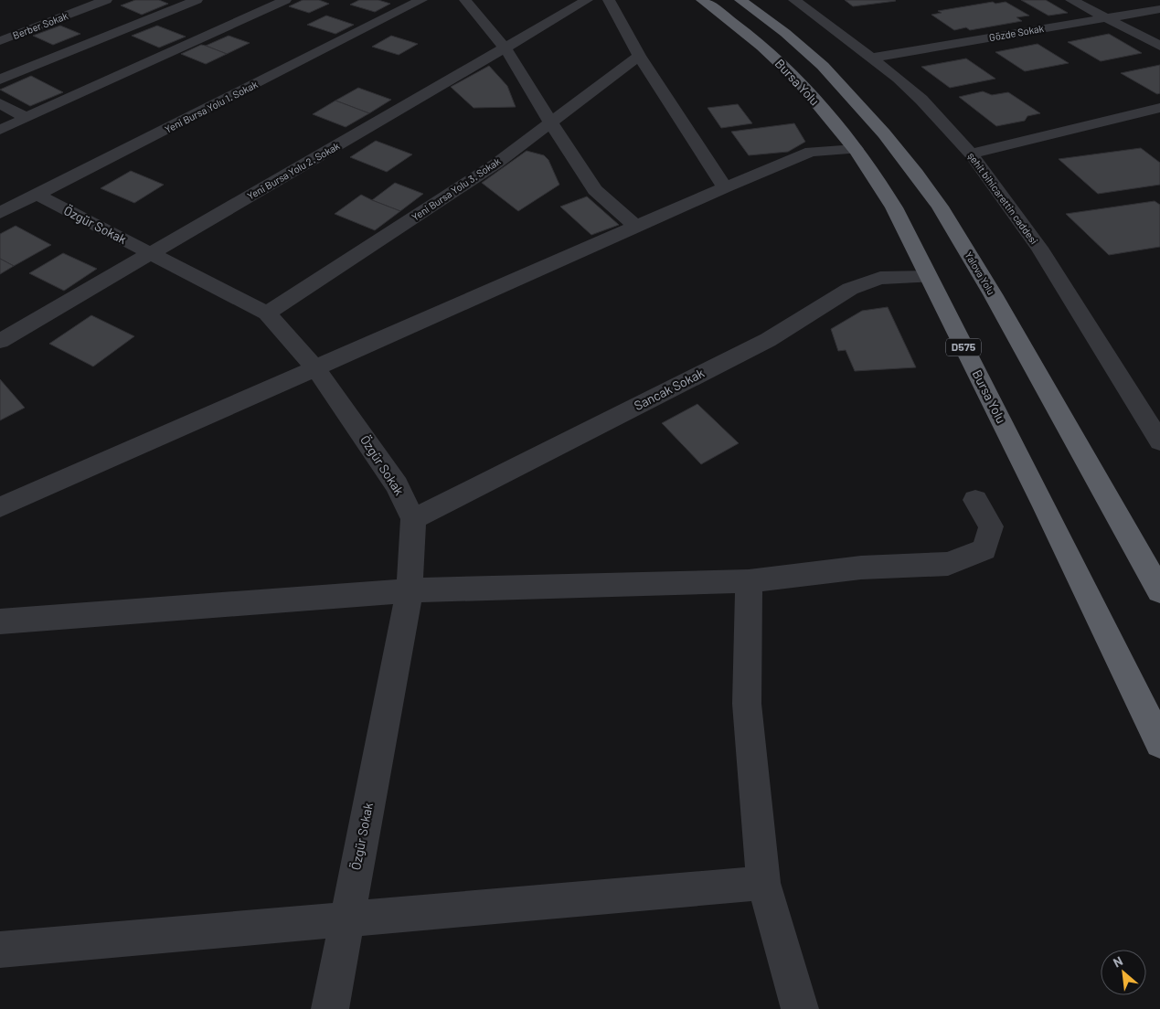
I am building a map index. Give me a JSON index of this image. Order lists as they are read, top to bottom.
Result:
{
  "streets": {
    "highway": ["Bursa Yolu", "Yalova Yolu", "D575"],
    "street": [
      "Berber Sokak",
      "Gözde Sokak",
      "Yeni Bursa Yolu 1. Sokak",
      "Yeni Bursa Yolu 2. Sokak",
      "Yeni Bursa Yolu 3. Sokak",
      "şehit bihicarettin caddesi",
      "Özgür Sokak",
      "Sancak Sokak"
    ]
  },
  "crossings": [
    ["Gözde Sokak", "şehit bihicarettin caddesi"],
    ["Bursa Yolu", "Sancak Sokak"],
    ["Yeni Bursa Yolu 1. Sokak", "Özgür Sokak"],
    ["Yeni Bursa Yolu 2. Sokak", "Özgür Sokak"],
    ["Yeni Bursa Yolu 3. Sokak", "Özgür Sokak"],
    ["Özgür Sokak", "Sancak Sokak"]
  ],
  "north": "top left"
}
